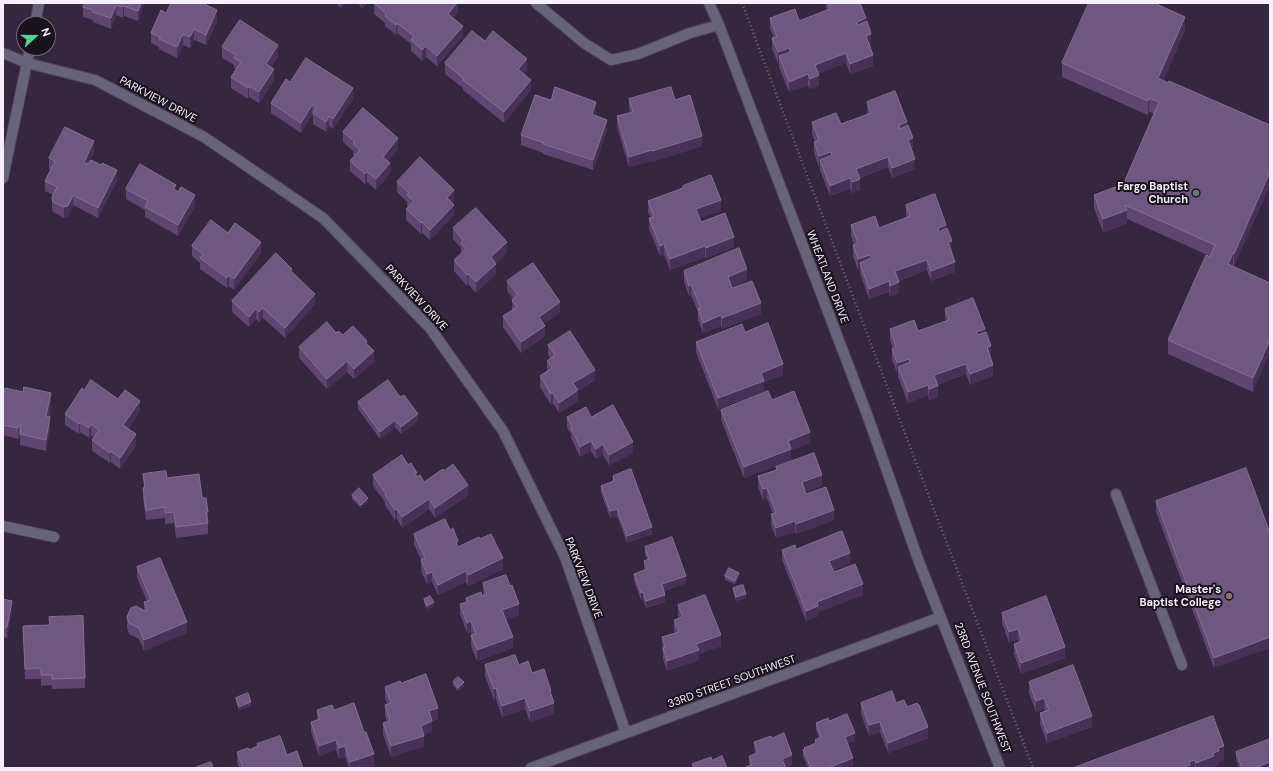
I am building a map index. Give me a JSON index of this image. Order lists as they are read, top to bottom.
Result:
{
  "streets": {
    "street": [
      "PARKVIEW DRIVE",
      "WHEATLAND DRIVE",
      "33RD STREET SOUTHWEST",
      "23RD AVENUE SOUTHWEST"
    ]
  },
  "crossings": [
    ["PARKVIEW DRIVE", "33RD STREET SOUTHWEST"],
    ["WHEATLAND DRIVE", "33RD STREET SOUTHWEST"],
    ["WHEATLAND DRIVE", "23RD AVENUE SOUTHWEST"],
    ["33RD STREET SOUTHWEST", "23RD AVENUE SOUTHWEST"]
  ],
  "places": ["Fargo Baptist Church", "Master's Baptist College"],
  "north": "right"
}
